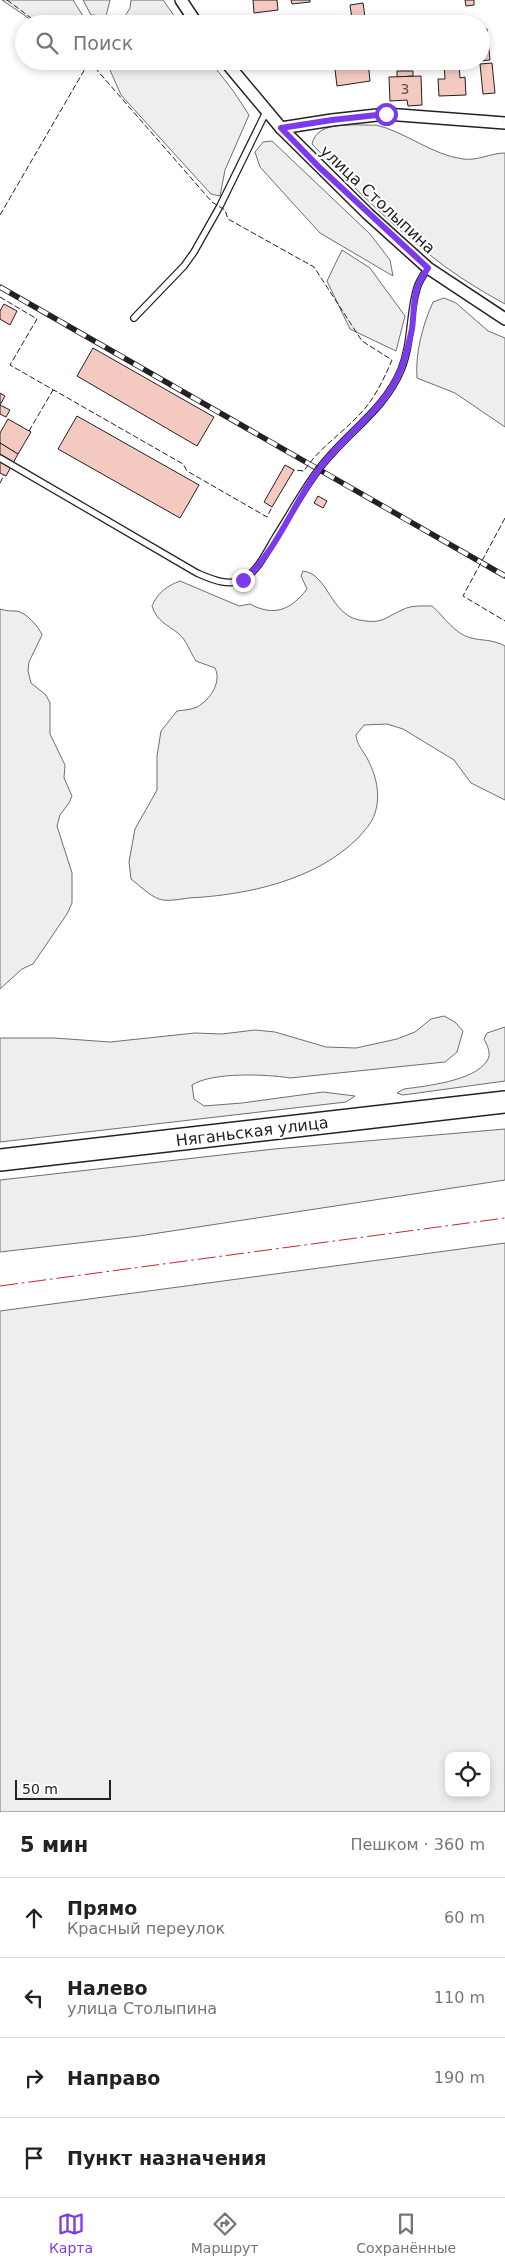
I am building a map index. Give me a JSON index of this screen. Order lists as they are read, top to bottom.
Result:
{
  "streets": {
    "highway": ["Няганьская улица"],
    "street": ["улица Столыпина"]
  },
  "house_numbers": ["3"],
  "scale_bar": "50 m",
  "page": {
    "search": "Поиск",
    "scale": "50 m",
    "heading": ["5 мин", "Пешком · 360 m"],
    "list": [
      ["Прямо", "Красный переулок", "60 m"],
      ["Налево", "улица Столыпина", "110 m"],
      ["Направо", "190 m"],
      "Пункт назначения"
    ],
    "nav": ["Карта", "Маршрут", "Сохранённые"]
  }
}
